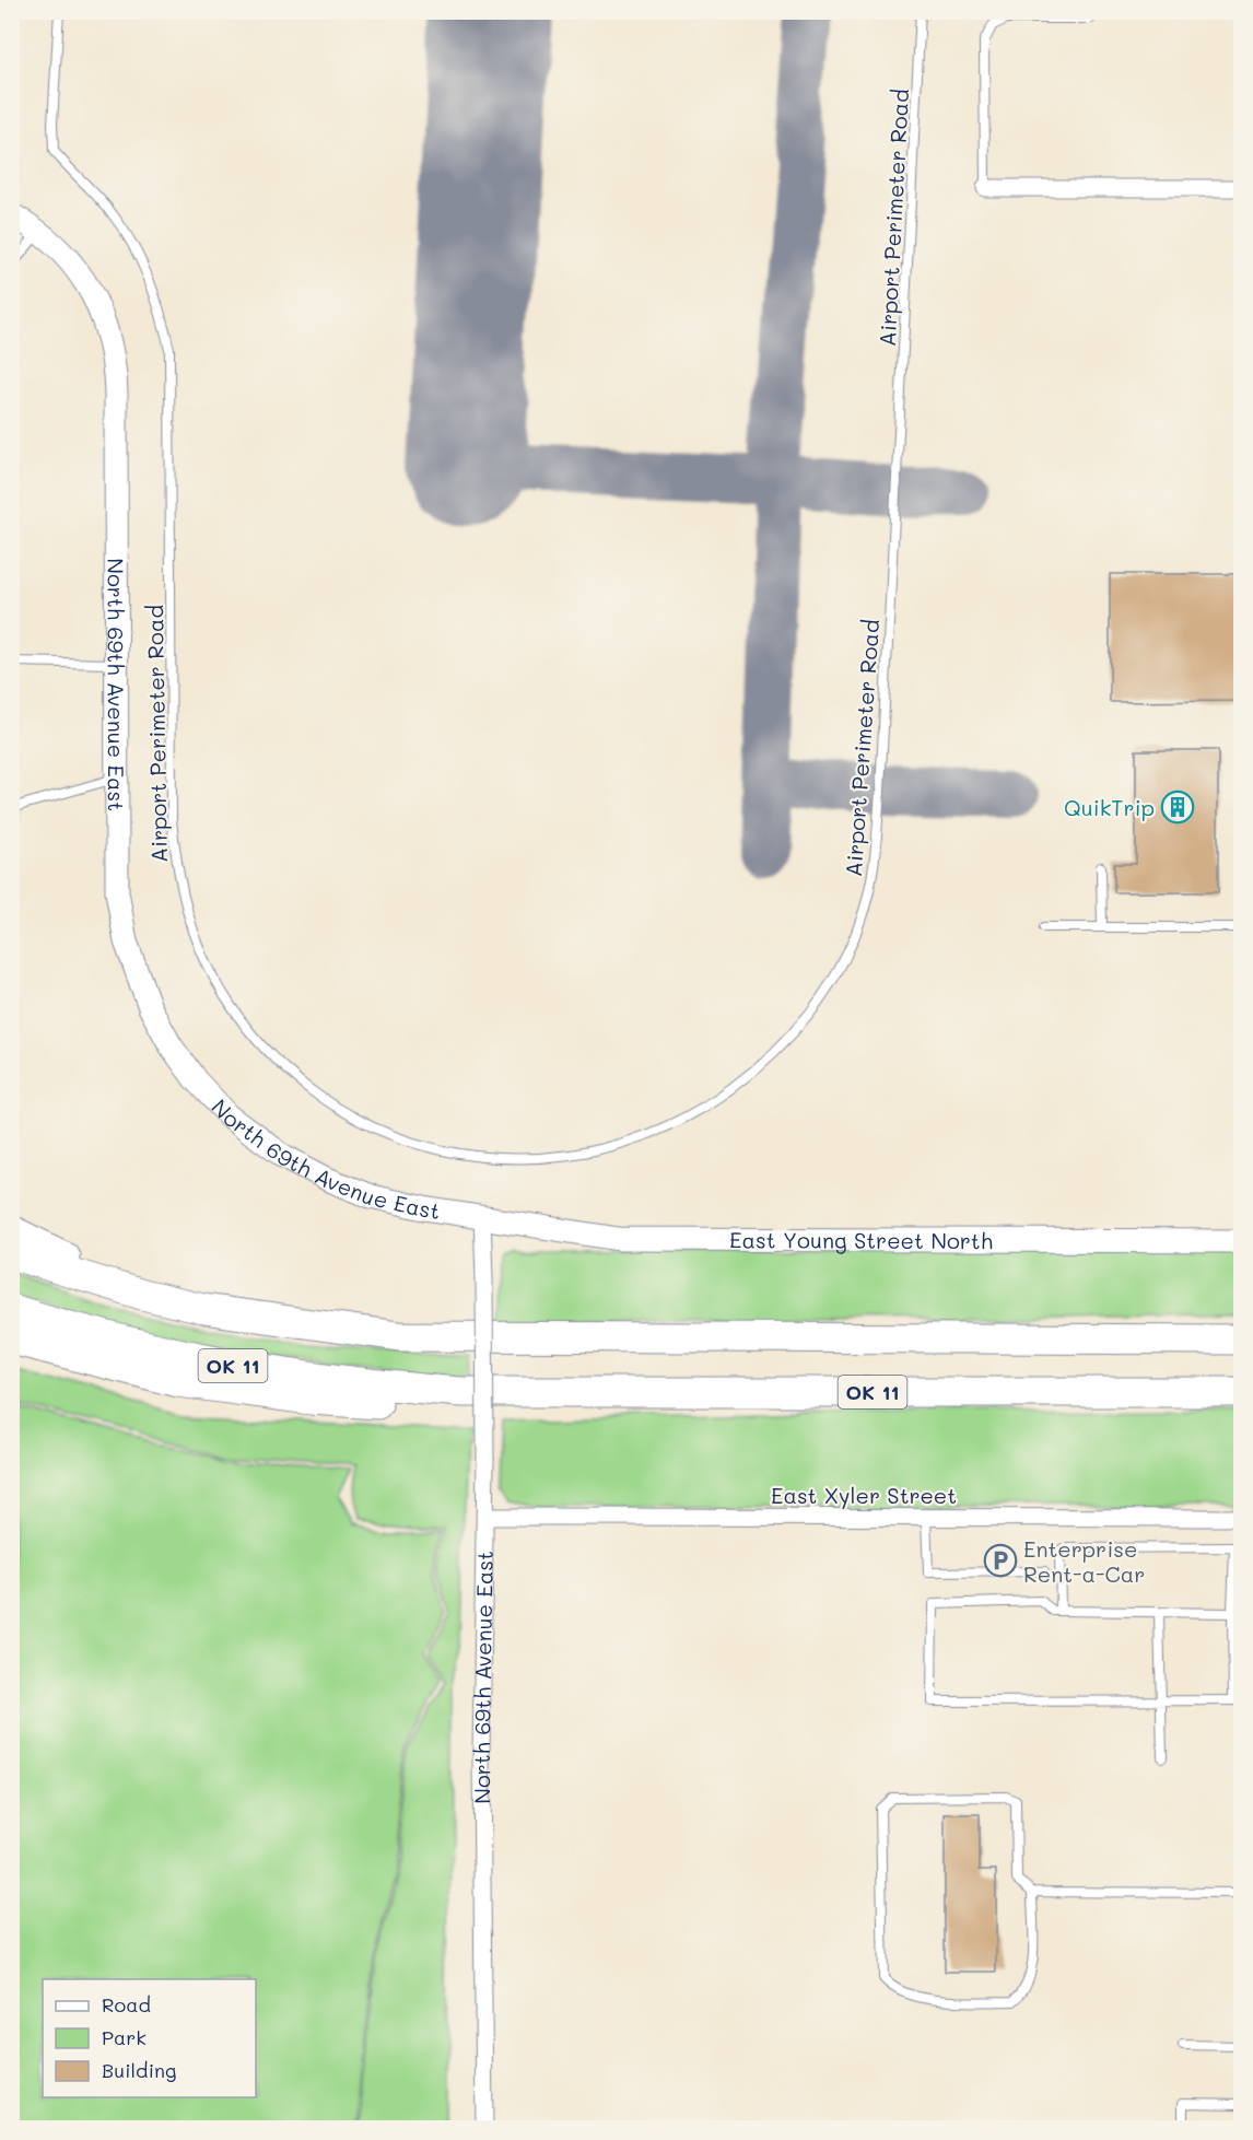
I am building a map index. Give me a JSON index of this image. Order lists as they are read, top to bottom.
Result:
{
  "streets": {
    "highway": ["OK 11"],
    "street": ["North 69th Avenue East", "East Young Street North", "East Xyler Street"],
    "lane": ["Airport Perimeter Road"]
  },
  "crossings": [
    ["North 69th Avenue East", "East Young Street North"],
    ["North 69th Avenue East", "East Xyler Street"]
  ],
  "places": {
    "building": ["QuikTrip"],
    "parking": ["Enterprise Rent-a-Car"]
  },
  "legend": ["Road", "Park", "Building"]
}
